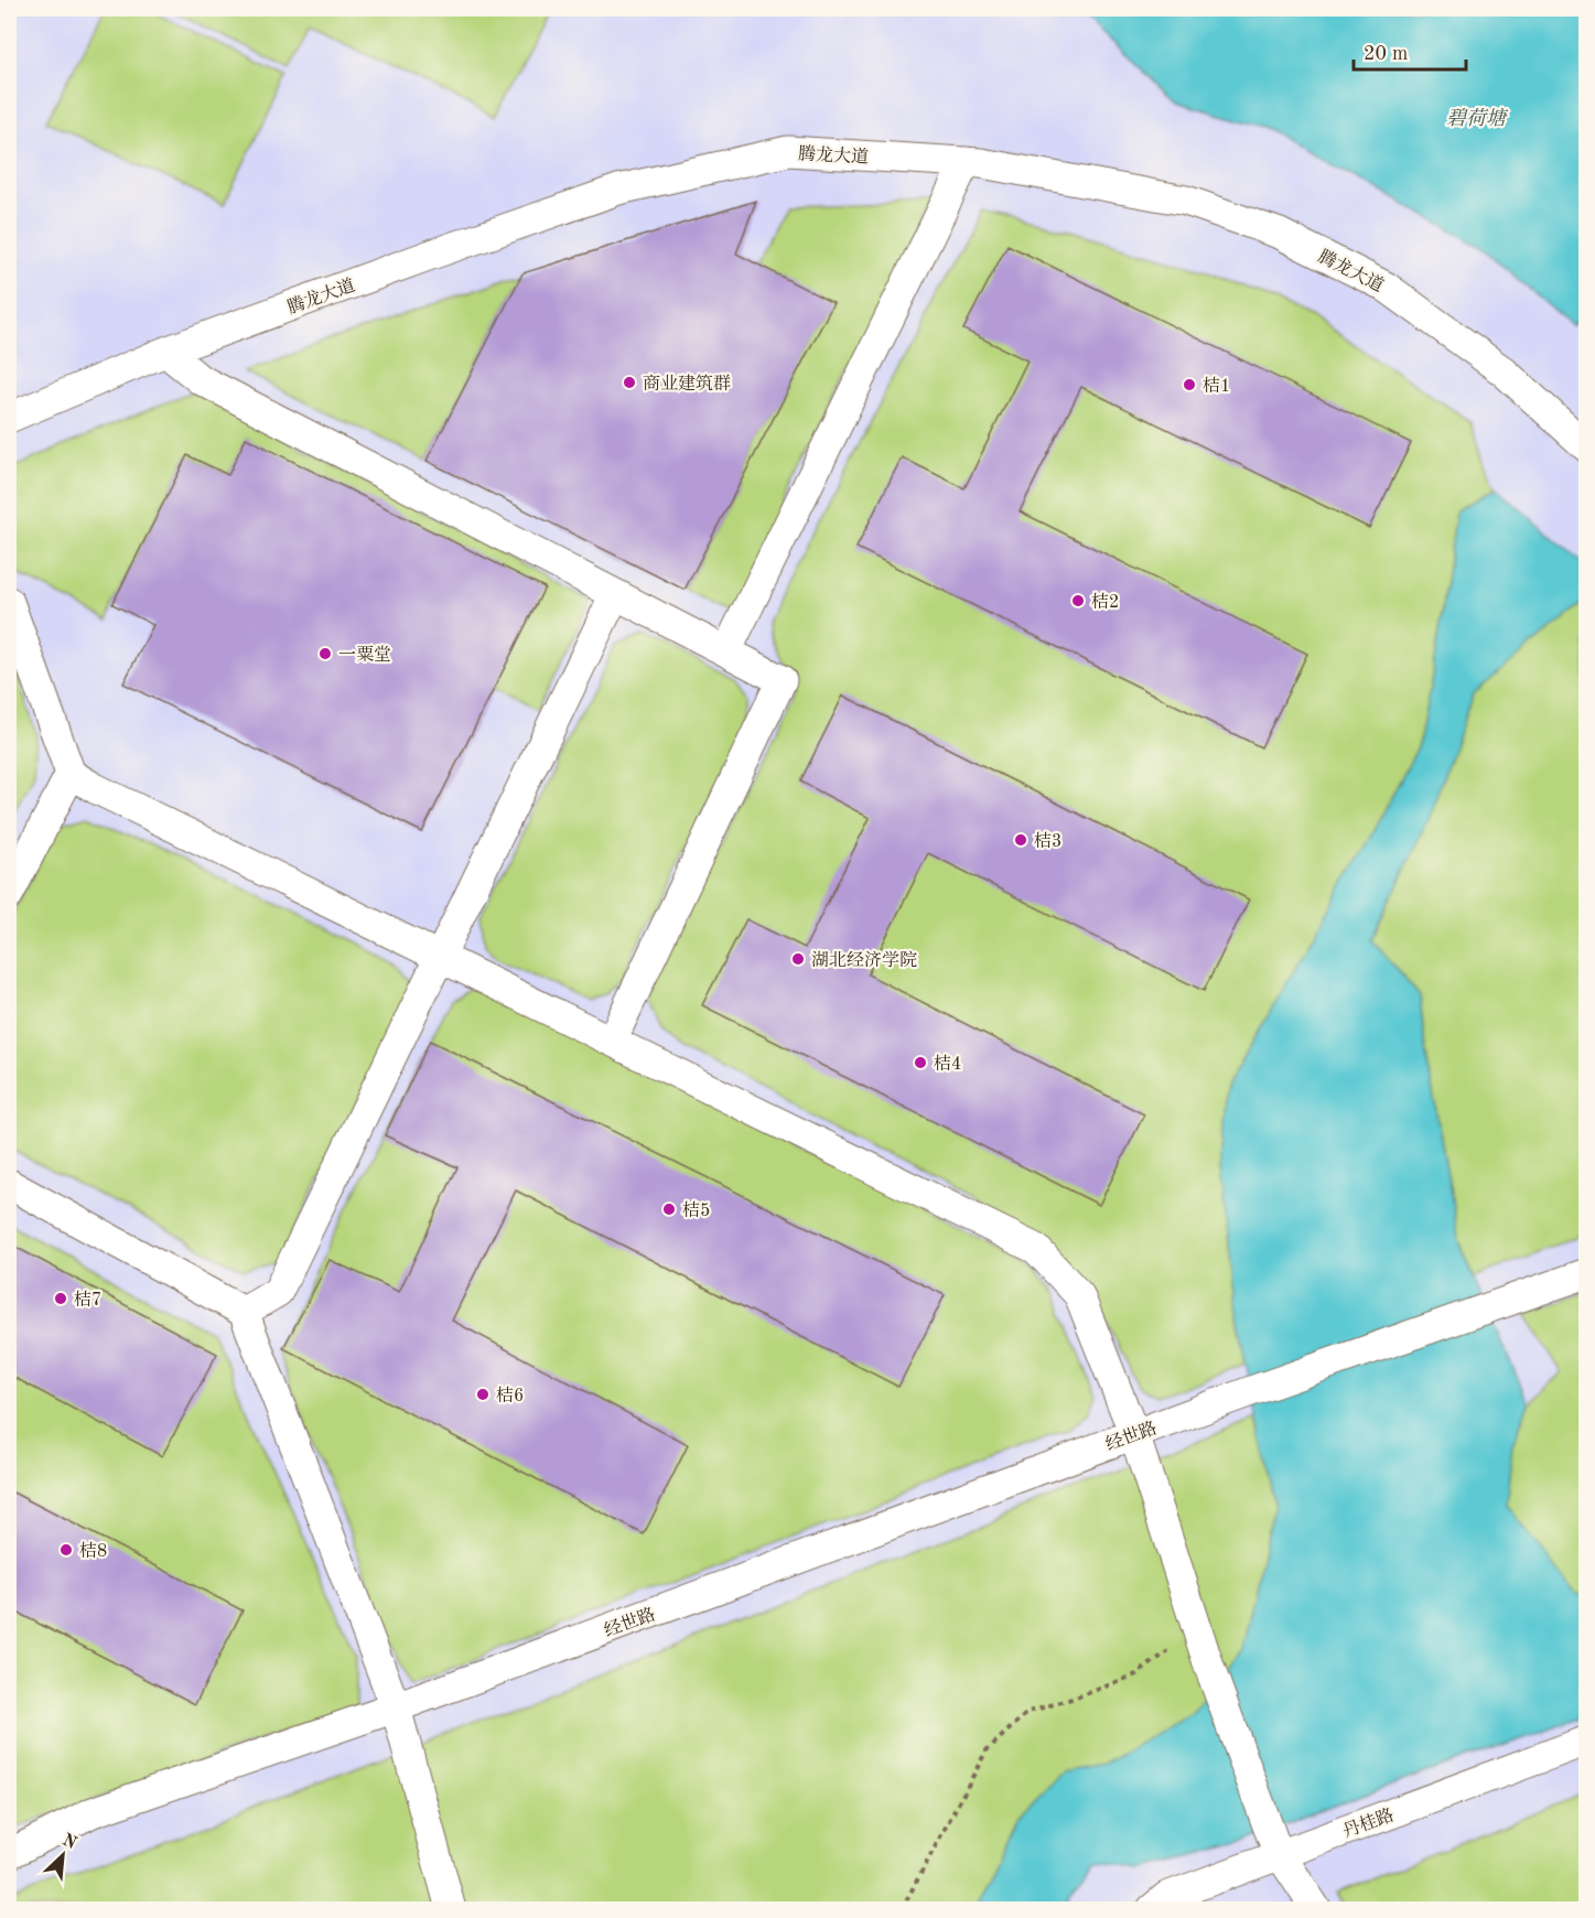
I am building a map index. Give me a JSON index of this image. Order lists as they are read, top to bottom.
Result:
{
  "streets": {
    "street": ["腾龙大道", "经世路", "丹桂路"]
  },
  "water": ["碧荷塘"],
  "places": [
    "商业建筑群",
    "桔1",
    "桔2",
    "一粟堂",
    "桔3",
    "湖北经济学院",
    "桔4",
    "桔5",
    "桔7",
    "桔6",
    "桔8"
  ],
  "scale_bar": "20 m",
  "north": "top right"
}
